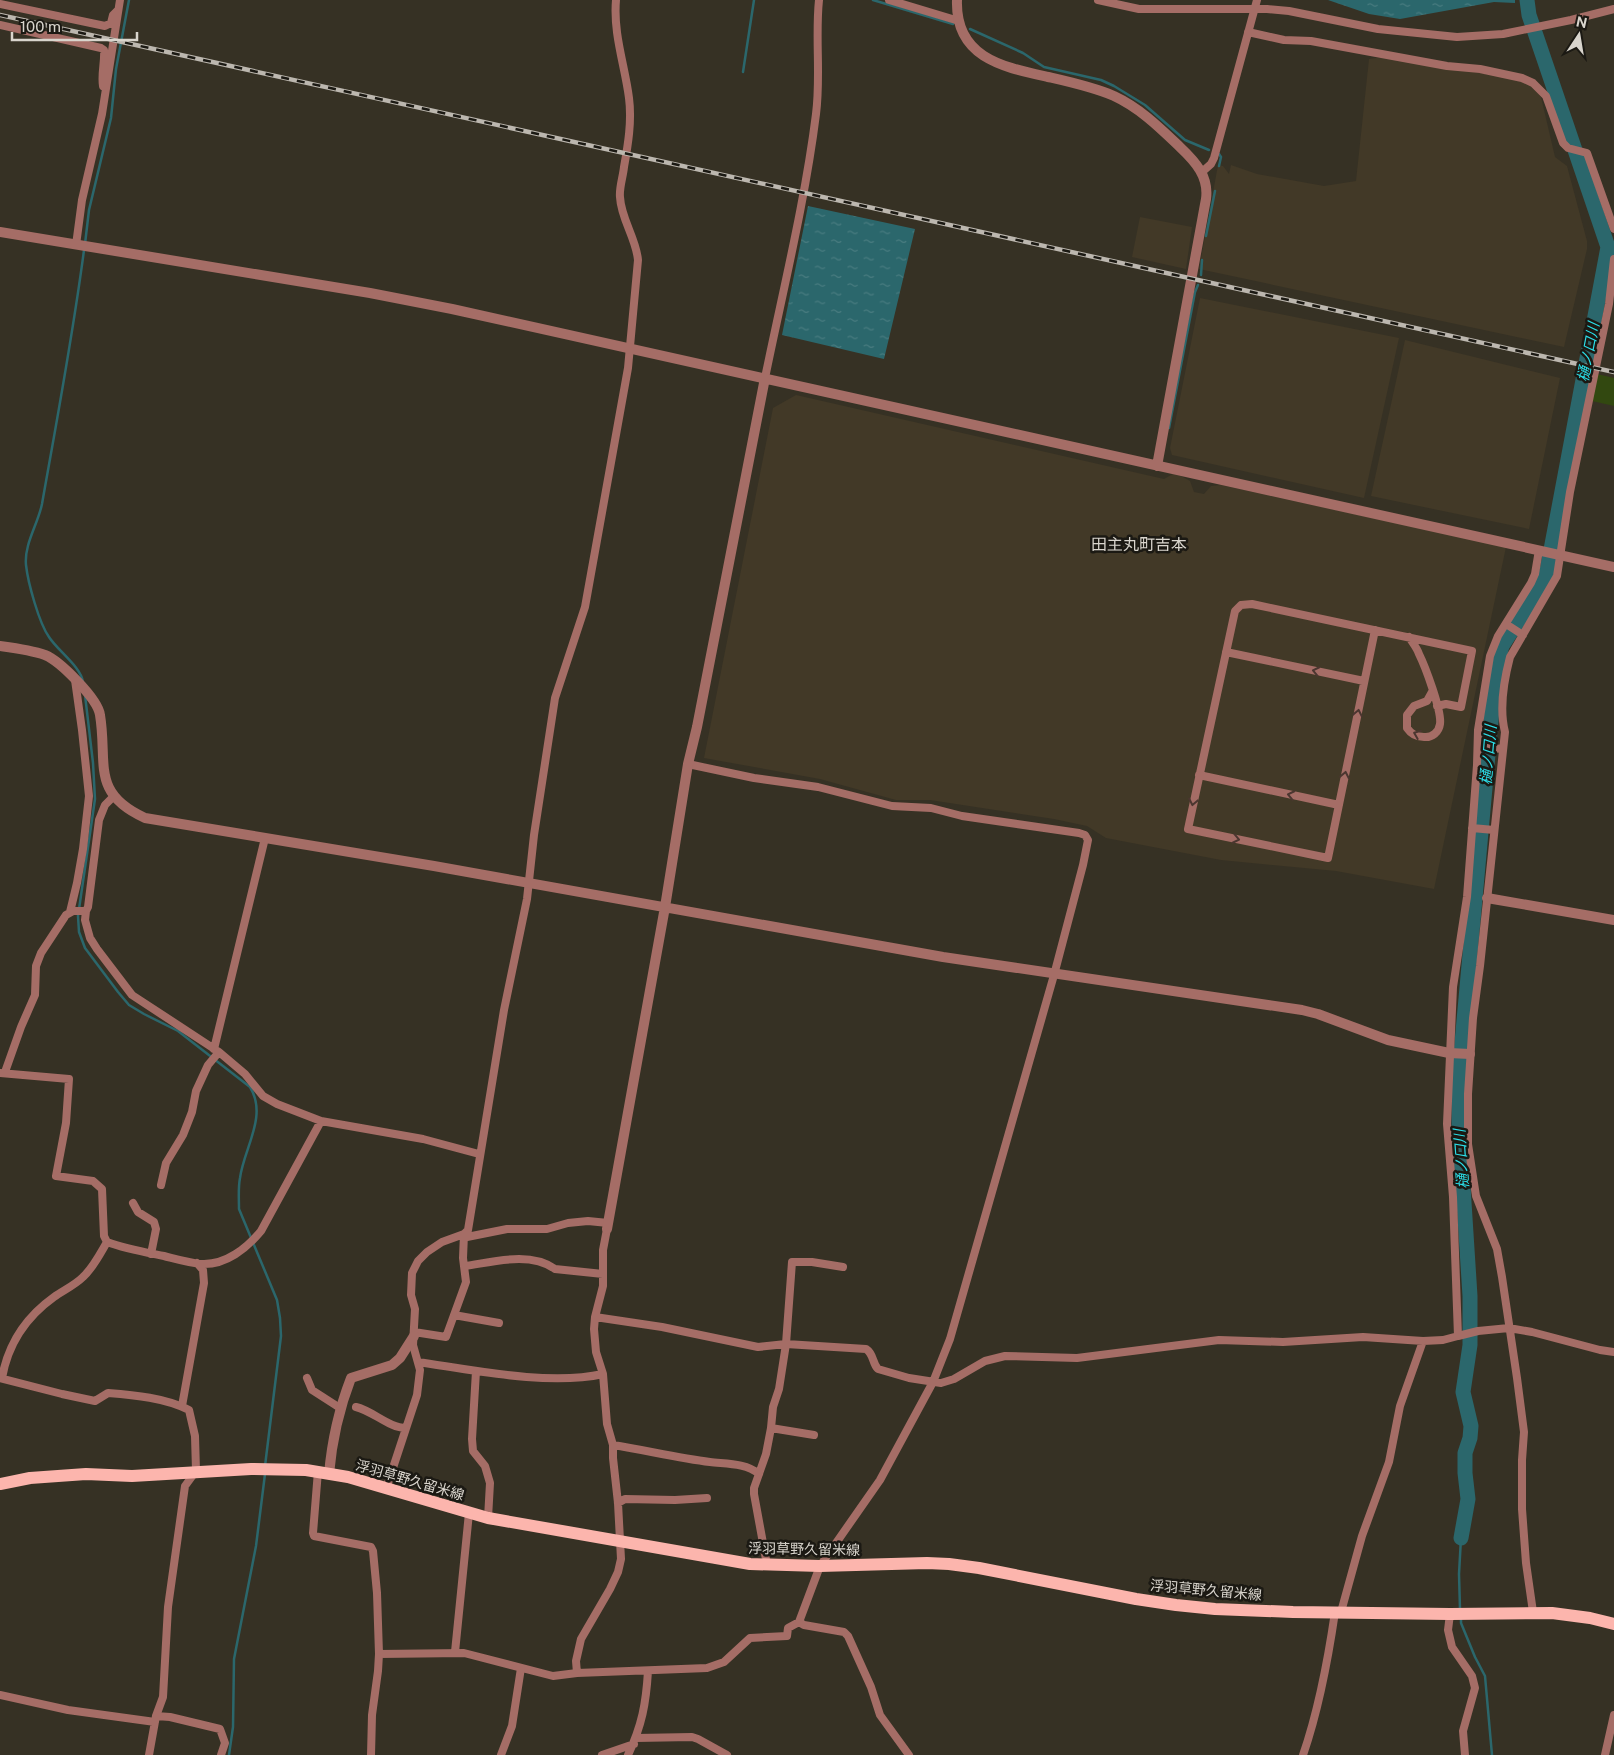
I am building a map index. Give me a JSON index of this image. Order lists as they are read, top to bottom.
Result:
{
  "streets": {
    "main road": ["浮羽草野久留米線"]
  },
  "districts": ["田主丸町吉本"],
  "water": ["樋ノ口川"],
  "scale_bar": "100 m",
  "north": "top"
}
